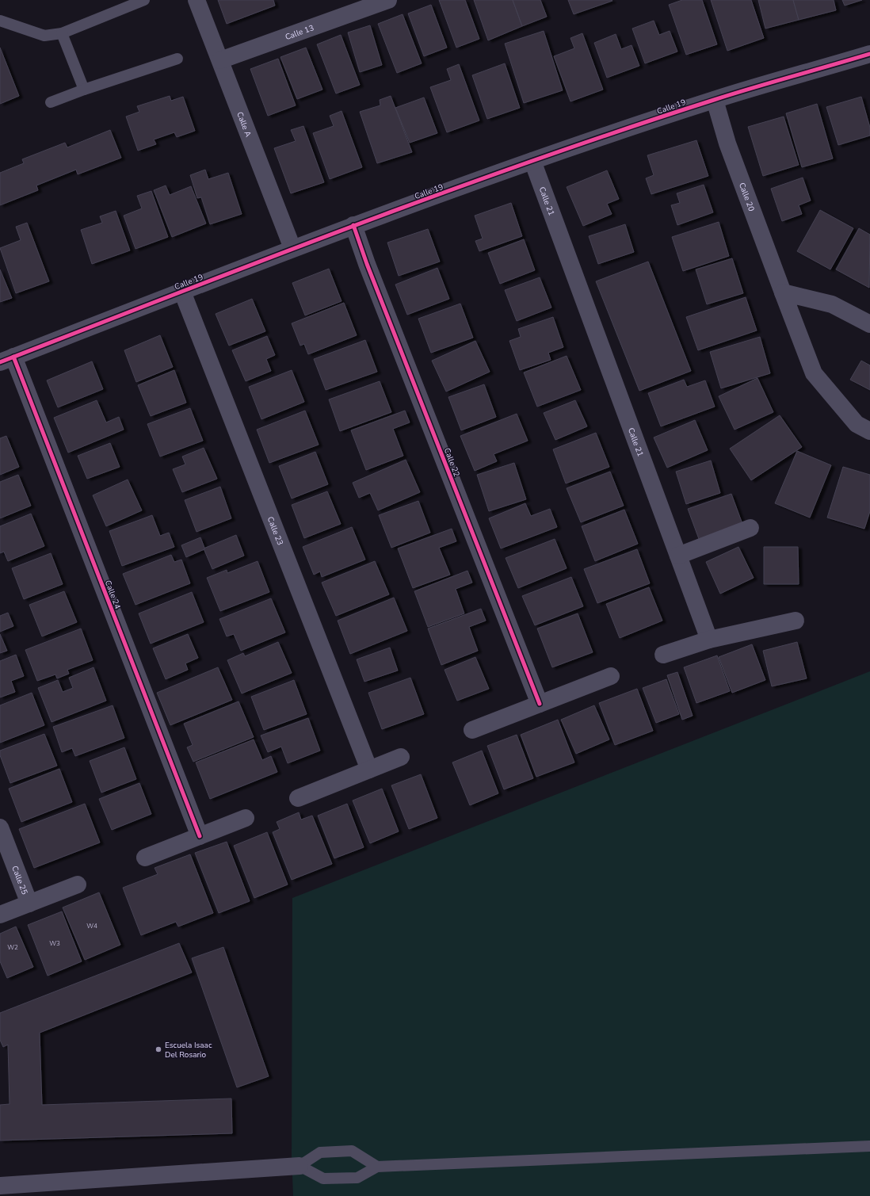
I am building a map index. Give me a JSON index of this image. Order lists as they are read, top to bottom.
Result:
{
  "streets": {
    "street": [
      "Calle 13",
      "Calle 19",
      "Calle A",
      "Calle 20",
      "Calle 21",
      "Calle 22",
      "Calle 23",
      "Calle 24",
      "Calle 25"
    ]
  },
  "crossings": [
    ["Calle 13", "Calle A"],
    ["Calle 19", "Calle A"],
    ["Calle 19", "Calle 20"],
    ["Calle 19", "Calle 21"],
    ["Calle 19", "Calle 22"],
    ["Calle 19", "Calle 23"],
    ["Calle 19", "Calle 24"]
  ],
  "places": ["Escuela Isaac Del Rosario"],
  "house_numbers": ["W4", "W3", "W2"]
}
